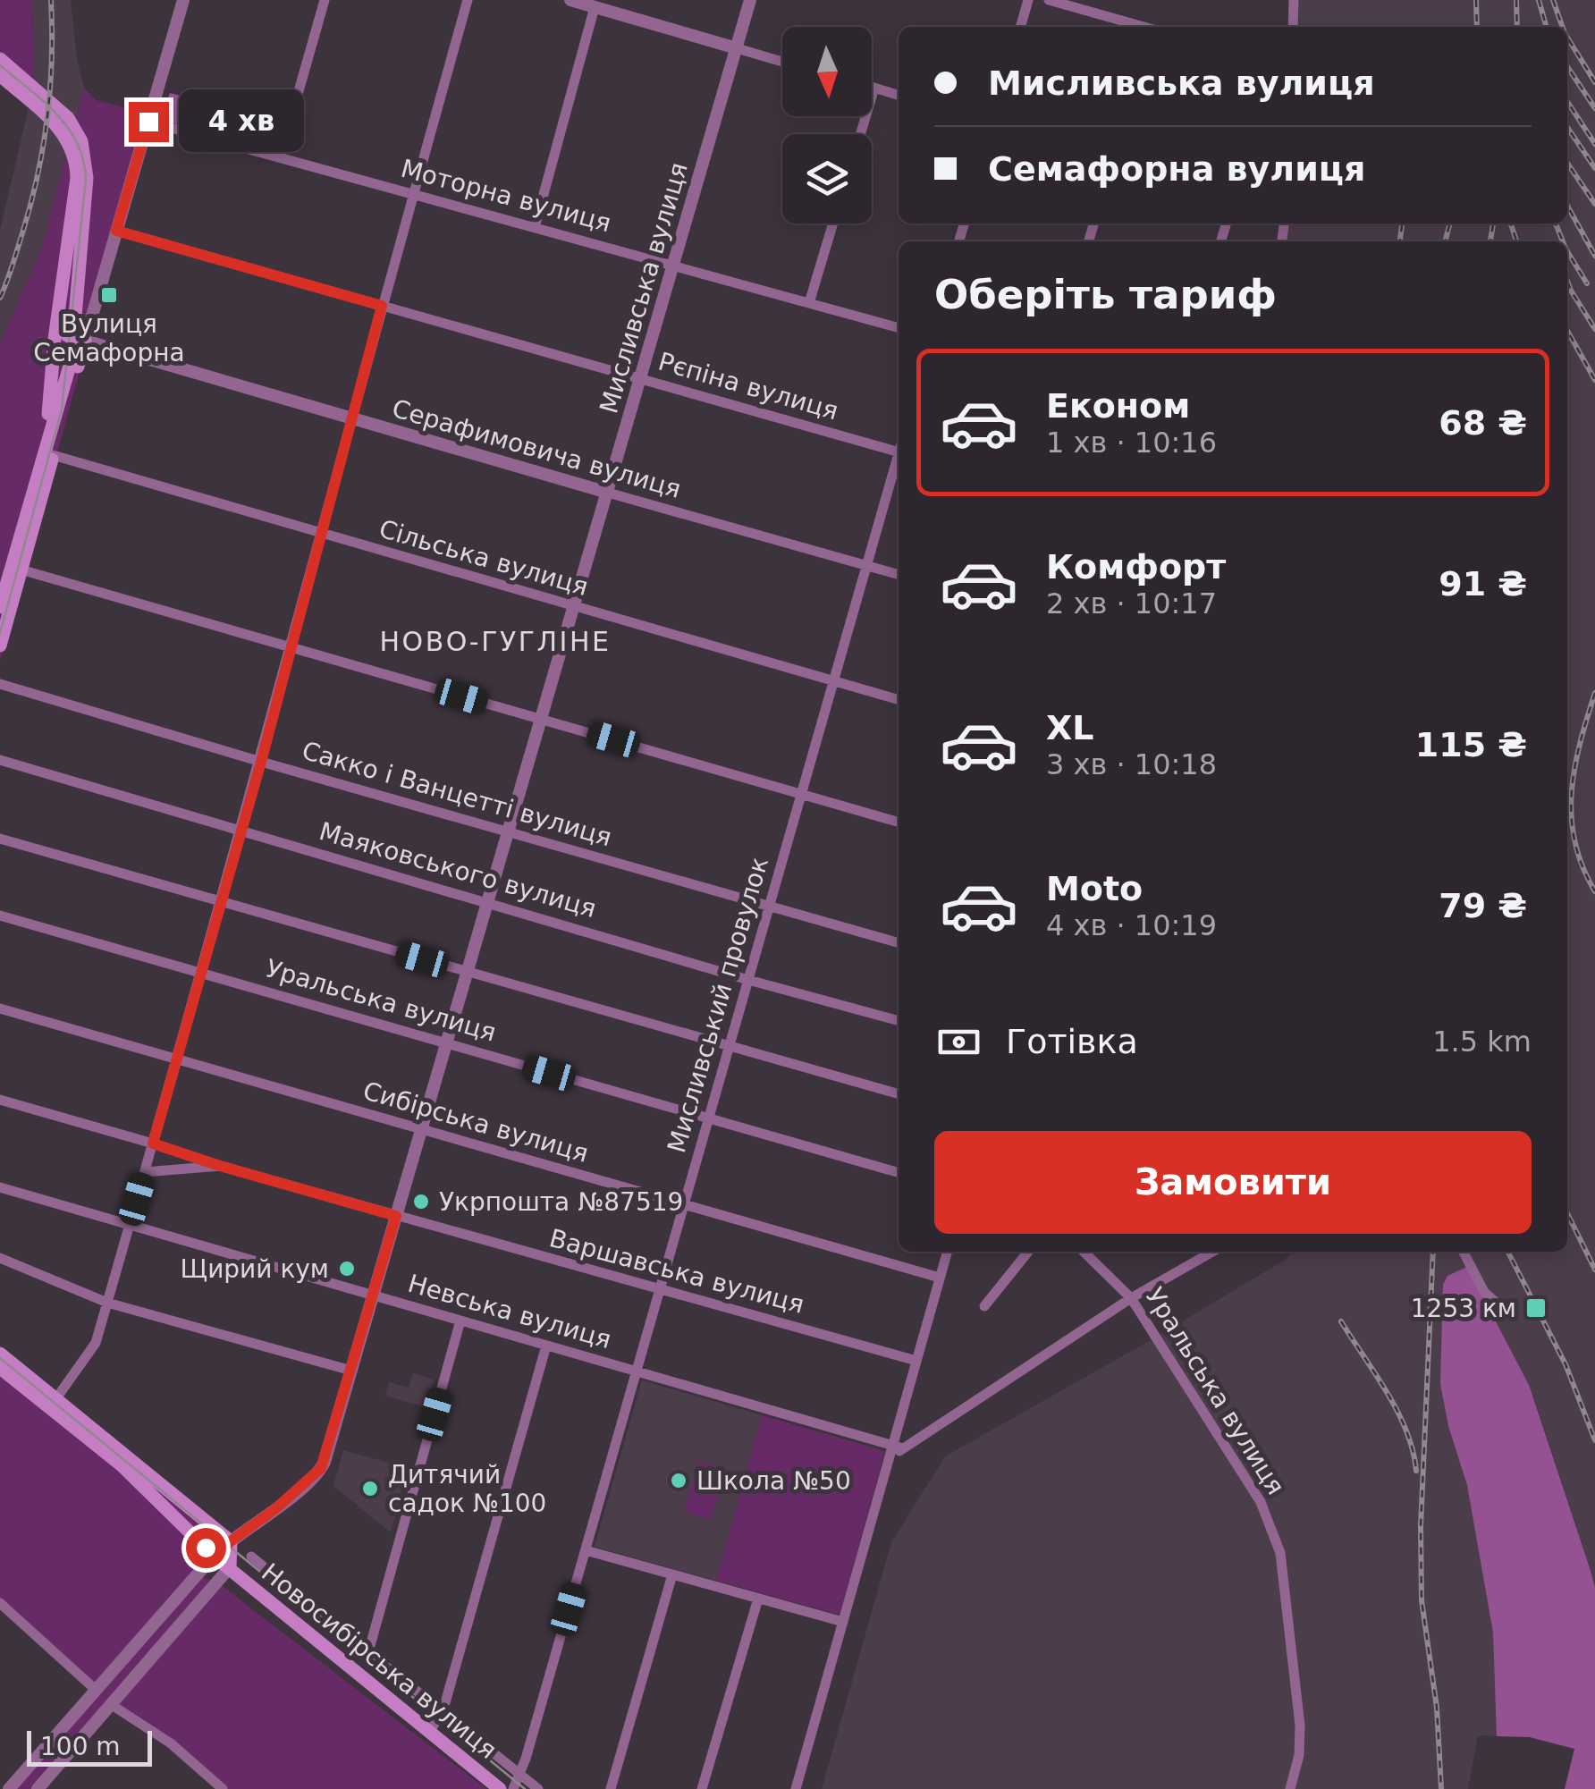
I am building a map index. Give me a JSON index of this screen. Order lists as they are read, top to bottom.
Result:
{
  "streets": {
    "main road": ["Серафимовича вулиця", "Новосибірська вулиця"],
    "street": [
      "Моторна вулиця",
      "Мисливська вулиця",
      "Рєпіна вулиця",
      "Сільська вулиця",
      "Сакко і Ванцетті вулиця",
      "Маяковського вулиця",
      "Уральська вулиця",
      "Мисливський провулок",
      "Сибірська вулиця",
      "Варшавська вулиця",
      "Невська вулиця"
    ]
  },
  "crossings": [
    ["Моторна вулиця", "Мисливська вулиця"],
    ["Мисливська вулиця", "Рєпіна вулиця"],
    ["Мисливська вулиця", "Серафимовича вулиця"],
    ["Мисливська вулиця", "Сільська вулиця"],
    ["Мисливська вулиця", "Сакко і Ванцетті вулиця"],
    ["Мисливська вулиця", "Маяковського вулиця"],
    ["Мисливська вулиця", "Уральська вулиця"],
    ["Мисливська вулиця", "Сибірська вулиця"],
    ["Мисливська вулиця", "Варшавська вулиця"],
    ["Мисливська вулиця", "Невська вулиця"],
    ["Мисливська вулиця", "Новосибірська вулиця"],
    ["Серафимовича вулиця", "Мисливський провулок"],
    ["Сільська вулиця", "Мисливський провулок"],
    ["Сакко і Ванцетті вулиця", "Мисливський провулок"],
    ["Маяковського вулиця", "Мисливський провулок"],
    ["Уральська вулиця", "Мисливський провулок"],
    ["Мисливський провулок", "Сибірська вулиця"],
    ["Мисливський провулок", "Варшавська вулиця"],
    ["Мисливський провулок", "Невська вулиця"],
    ["Мисливський провулок", "Новосибірська вулиця"]
  ],
  "districts": ["НОВО-ГУГЛІНЕ"],
  "places": {
    "transit": ["Вулиця Семафорна", "1253 км"],
    "other": [
      "Укрпошта №87519",
      "Щирий кум",
      "Школа №50",
      "Дитячий садок №100"
    ]
  },
  "scale_bar": "100 m",
  "north": "bottom",
  "page": {
    "banner": ["Мисливська вулиця", "Семафорна вулиця"],
    "bubble": "4 хв",
    "heading": "Оберіть тариф",
    "list": [
      {
        "name": "Економ",
        "note": "1 хв · 10:16",
        "value": "68 ₴"
      },
      {
        "name": "Комфорт",
        "note": "2 хв · 10:17",
        "value": "91 ₴"
      },
      {
        "name": "XL",
        "note": "3 хв · 10:18",
        "value": "115 ₴"
      },
      {
        "name": "Moto",
        "note": "4 хв · 10:19",
        "value": "79 ₴"
      }
    ],
    "pay": ["Готівка", "1.5 km"],
    "buttons": "Замовити",
    "scale": "100 m"
  }
}
